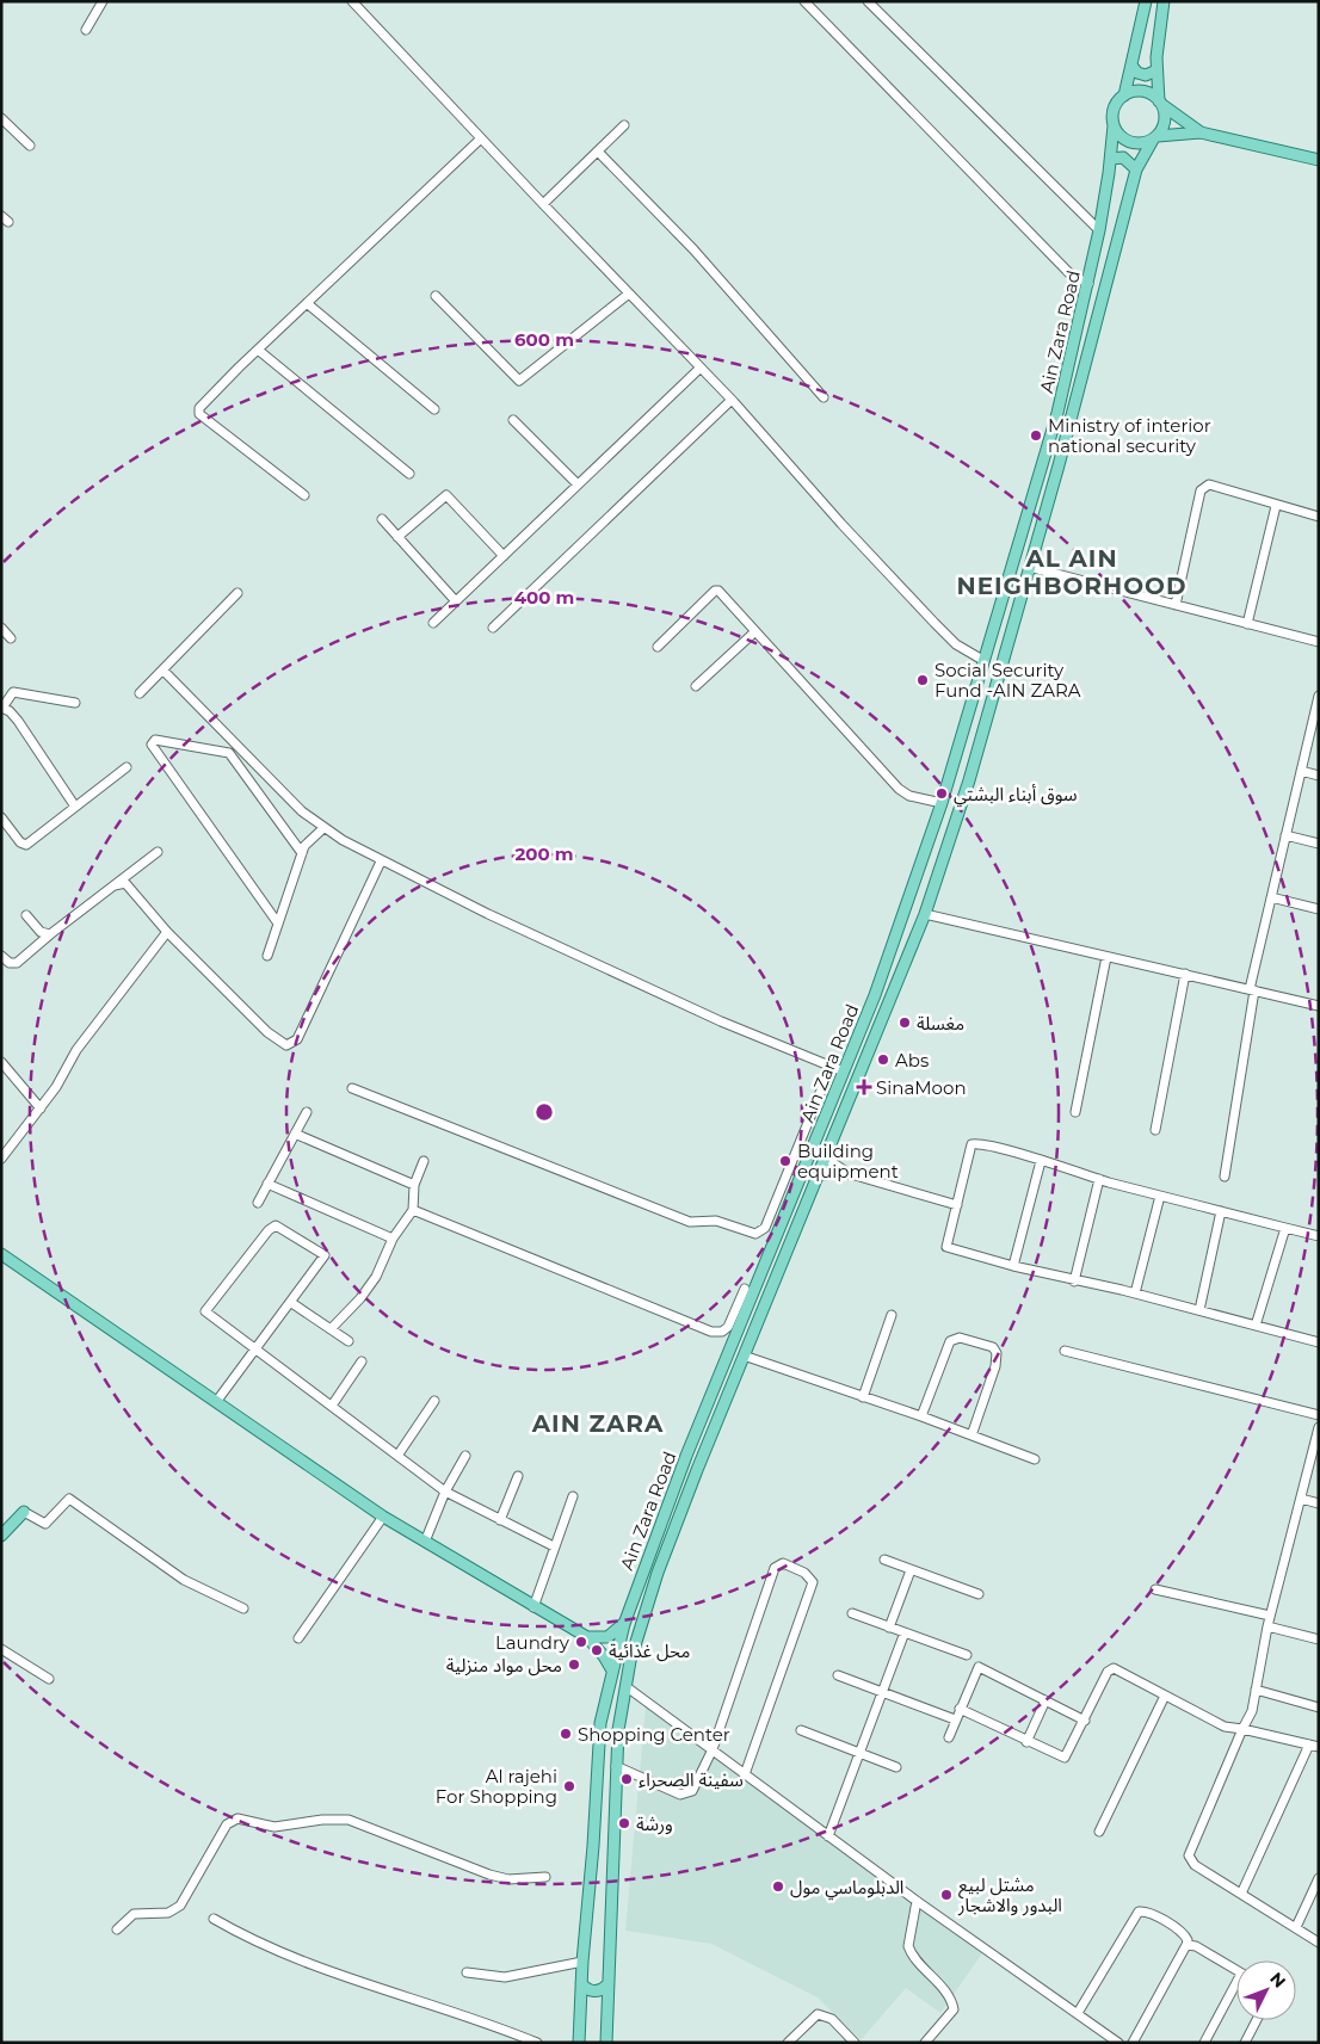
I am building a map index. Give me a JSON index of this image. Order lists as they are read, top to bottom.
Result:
{
  "streets": {
    "main road": ["Ain Zara Road"]
  },
  "districts": ["AL AIN NEIGHBORHOOD", "AIN ZARA"],
  "places": {
    "other": [
      "Ministry of interior national security",
      "Social Security Fund -AIN ZARA",
      "سوق أبناء البشتي",
      "مغسلة",
      "Abs",
      "Building equipment",
      "Laundry",
      "محل غذائية",
      "محل مواد منزلية",
      "Shopping Center",
      "سفينة الصحراء",
      "Al rajehi For Shopping",
      "ورشة",
      "الدبلوماسي مول",
      "مشتل لبيع البدور والاشجار"
    ],
    "health": ["SinaMoon"]
  },
  "north": "top right",
  "rings": ["600 m", "400 m", "200 m"]
}
